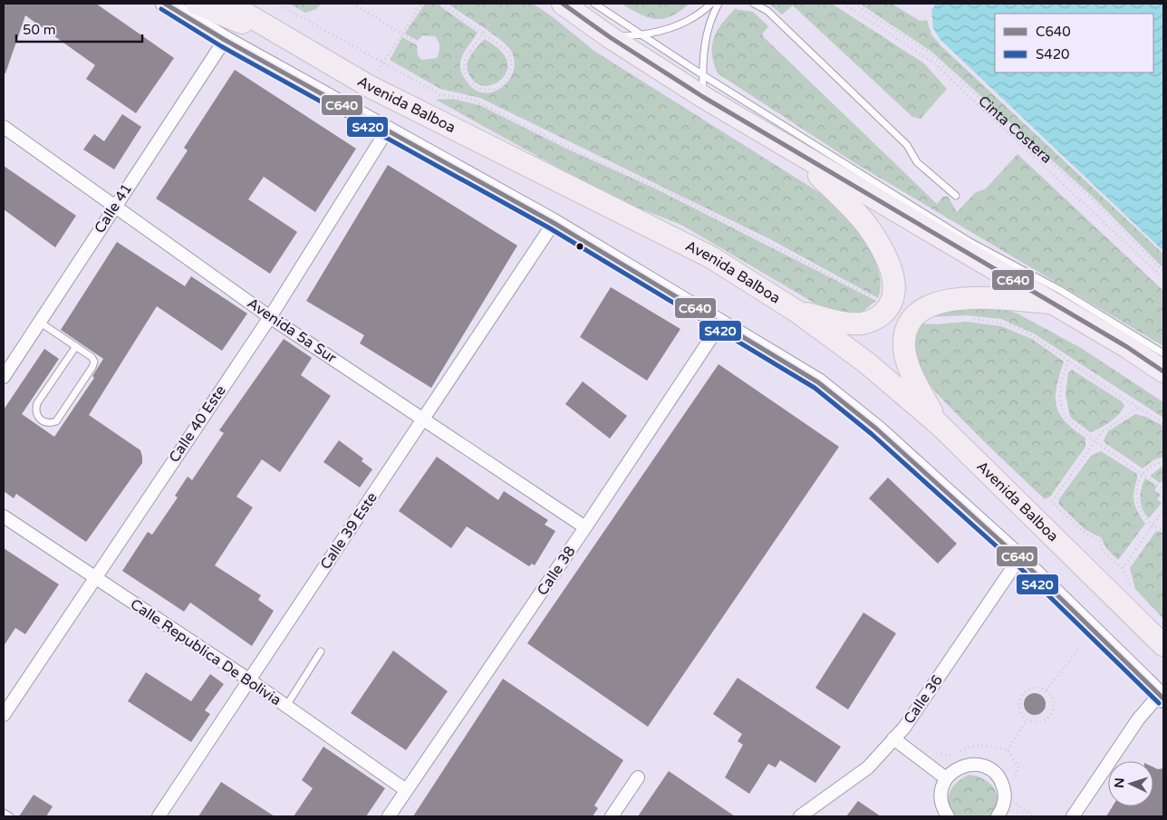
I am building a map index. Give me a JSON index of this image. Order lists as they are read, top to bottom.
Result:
{
  "streets": {
    "highway": ["Avenida Balboa"],
    "street": [
      "Calle 41",
      "Avenida 5a Sur",
      "Calle 40 Este",
      "Calle 39 Este",
      "Calle 38",
      "Calle Republica De Bolivia",
      "Calle 36"
    ],
    "path": ["Cinta Costera"]
  },
  "crossings": [
    ["Avenida Balboa", "Calle 41"],
    ["Avenida Balboa", "Calle 40 Este"],
    ["Avenida Balboa", "Calle 39 Este"],
    ["Avenida Balboa", "Calle 38"],
    ["Avenida Balboa", "Calle 36"],
    ["Calle 41", "Avenida 5a Sur"],
    ["Avenida 5a Sur", "Calle 40 Este"],
    ["Avenida 5a Sur", "Calle 39 Este"],
    ["Avenida 5a Sur", "Calle 38"],
    ["Calle 40 Este", "Calle Republica De Bolivia"],
    ["Calle 39 Este", "Calle Republica De Bolivia"],
    ["Calle 38", "Calle Republica De Bolivia"]
  ],
  "lines": ["transit line C640", "transit line S420"],
  "legend": ["C640", "S420"],
  "scale_bar": "50 m",
  "north": "left"
}
